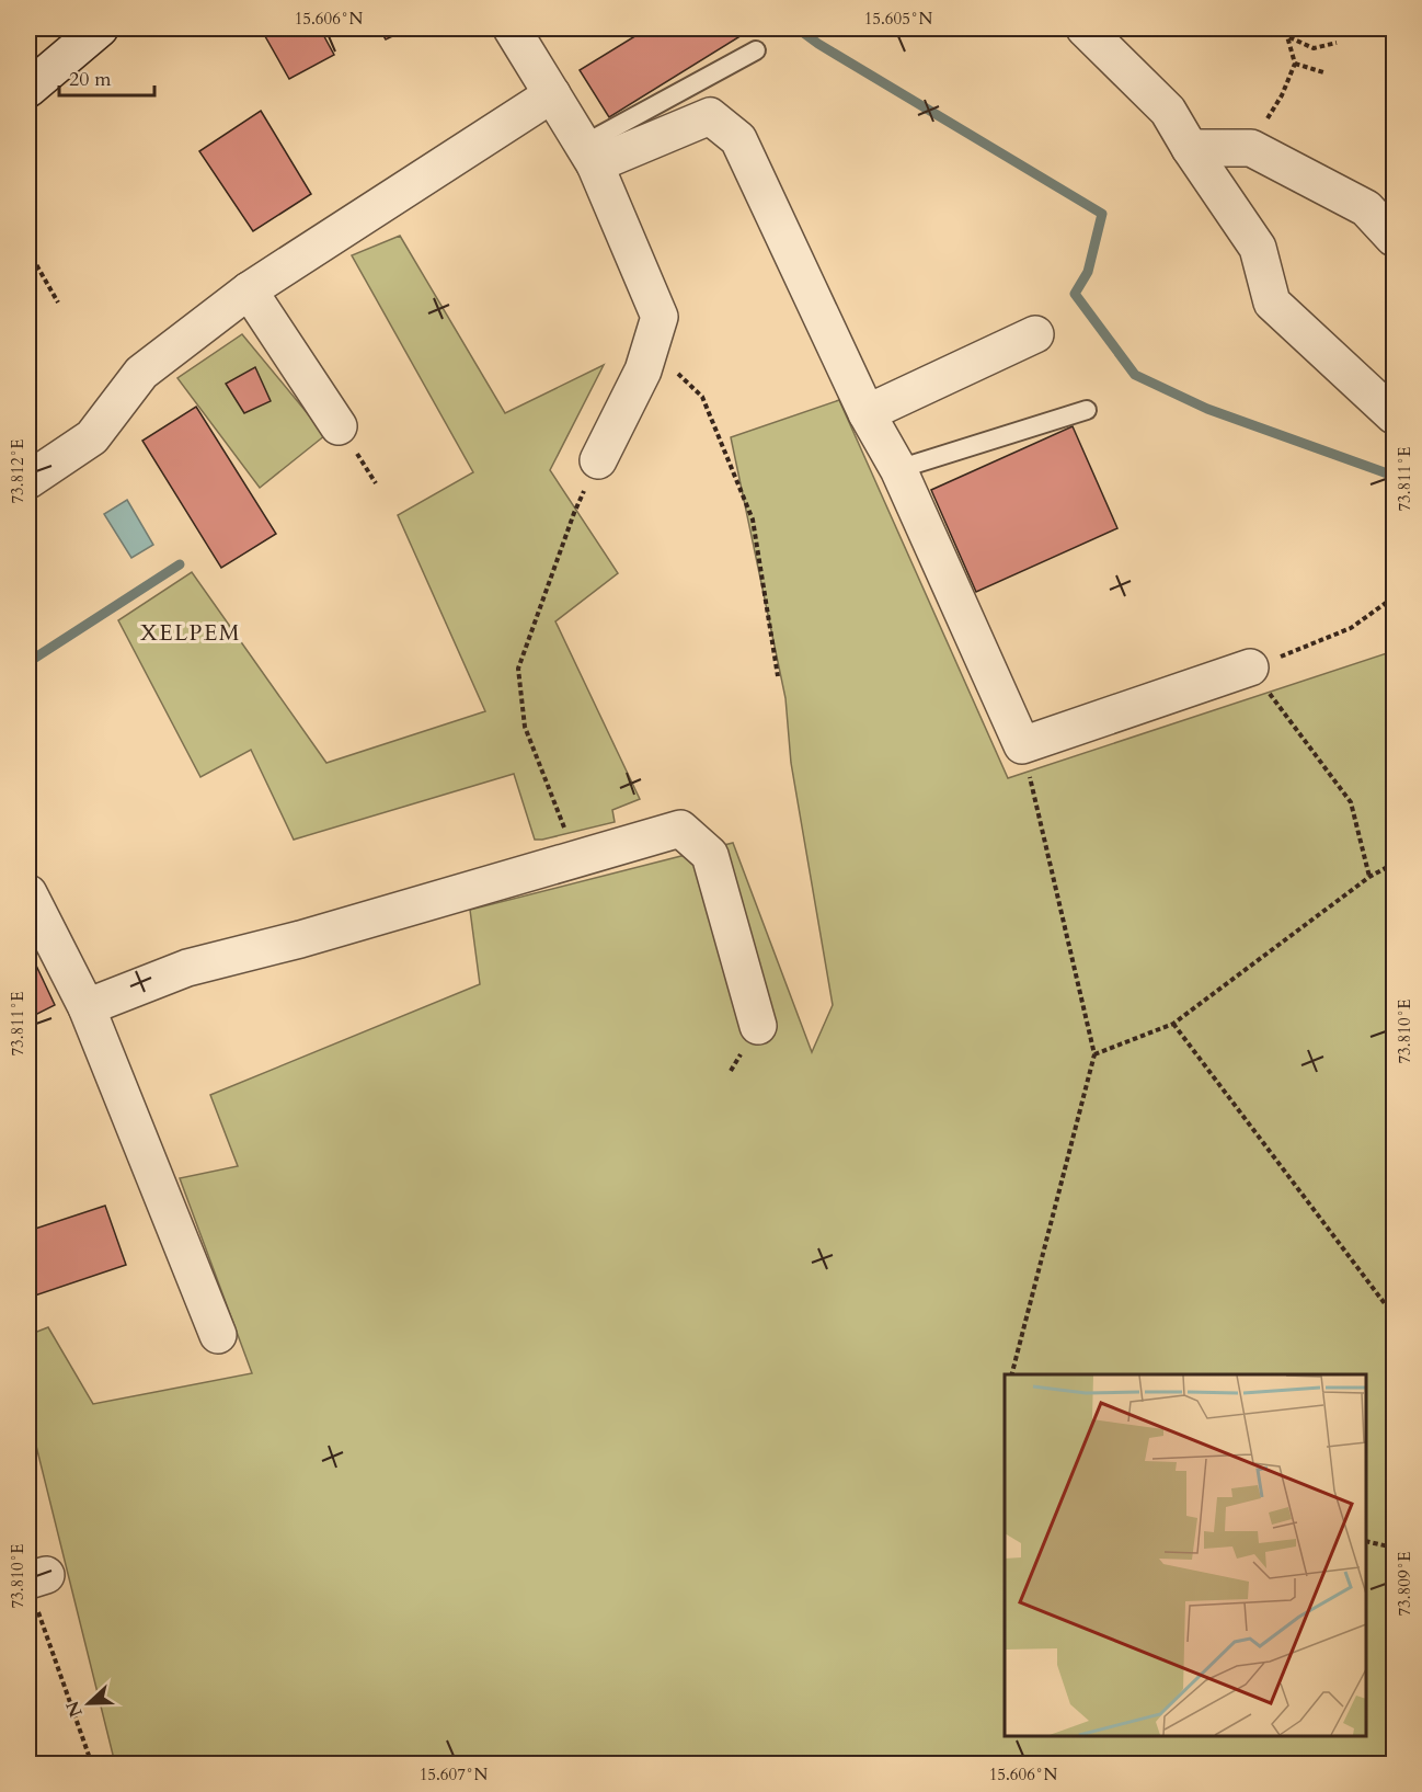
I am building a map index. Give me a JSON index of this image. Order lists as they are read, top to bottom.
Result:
{
  "districts": ["XELPEM"],
  "scale_bar": "20 m",
  "north": "left",
  "coordinates": [
    "15.606°N",
    "15.605°N",
    "73.812°E",
    "73.811°E",
    "73.810°E",
    "73.809°E",
    "15.607°N"
  ]
}
